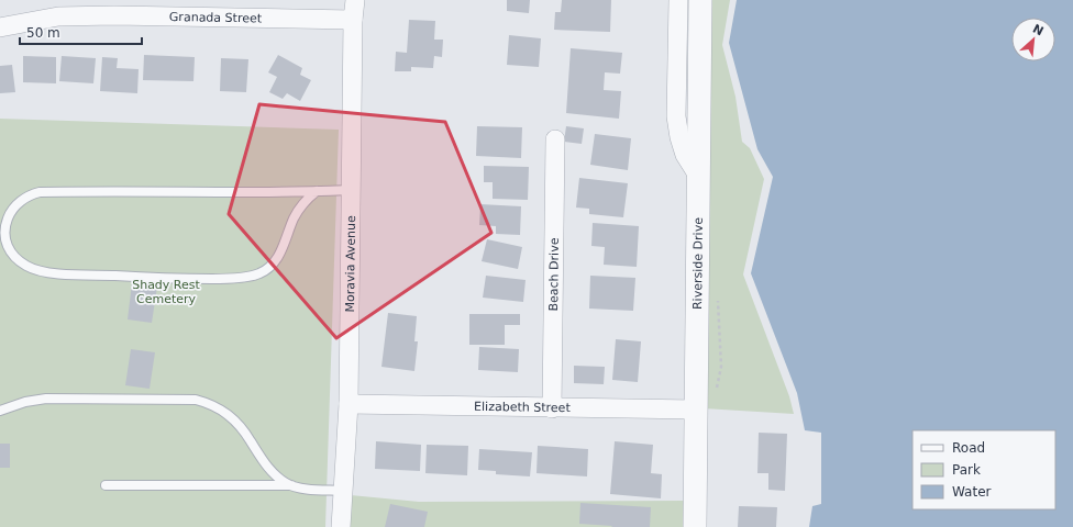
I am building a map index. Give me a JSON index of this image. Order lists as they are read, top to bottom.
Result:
{
  "streets": {
    "street": [
      "Granada Street",
      "Moravia Avenue",
      "Riverside Drive",
      "Beach Drive",
      "Elizabeth Street"
    ]
  },
  "crossings": [
    ["Granada Street", "Moravia Avenue"],
    ["Moravia Avenue", "Elizabeth Street"],
    ["Riverside Drive", "Elizabeth Street"],
    ["Beach Drive", "Elizabeth Street"]
  ],
  "parks": ["Shady Rest Cemetery"],
  "legend": ["Road", "Park", "Water"],
  "scale_bar": "50 m",
  "north": "top right"
}
